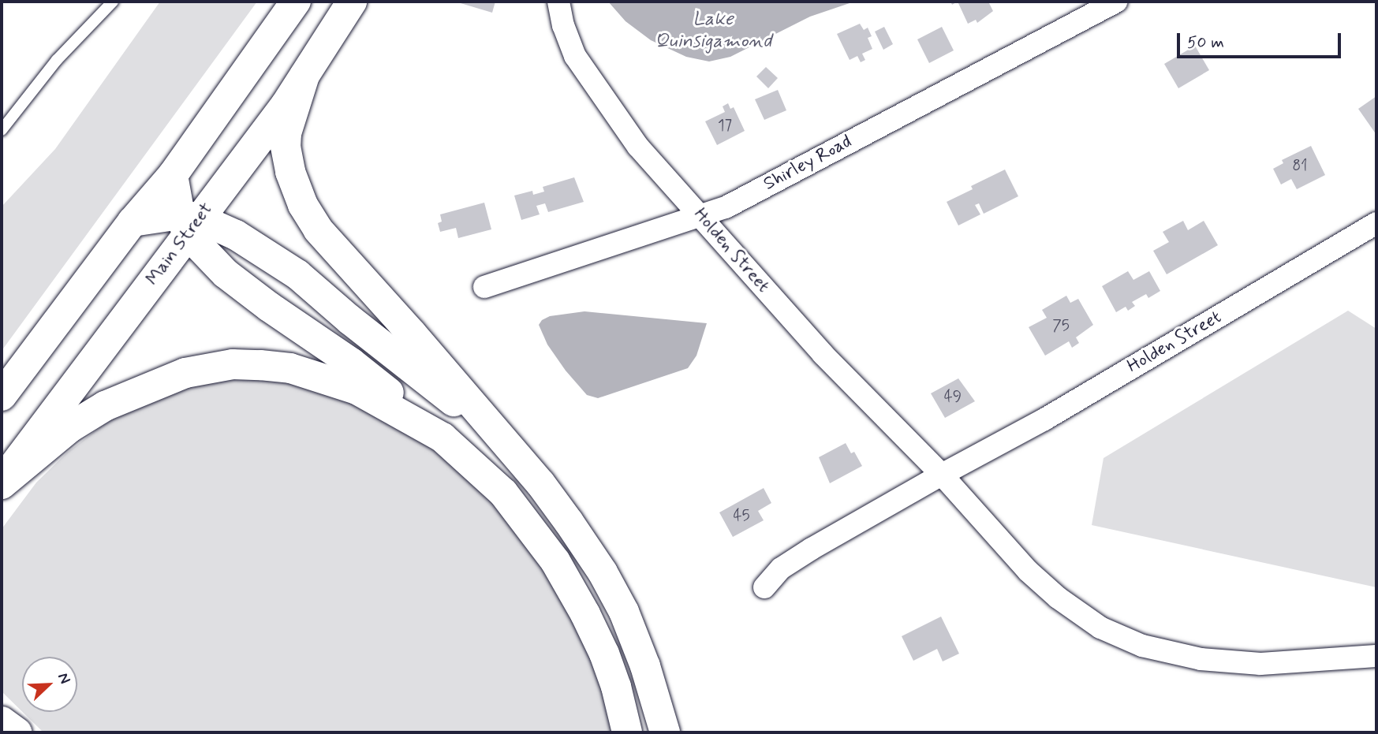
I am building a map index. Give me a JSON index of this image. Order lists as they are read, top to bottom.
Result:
{
  "streets": {
    "main road": ["Main Street"],
    "street": ["Shirley Road", "Holden Street"]
  },
  "crossings": [
    ["Shirley Road", "Holden Street"]
  ],
  "water": ["Lake Quinsigamond"],
  "house_numbers": [
    "17",
    "81",
    "75",
    "49",
    "45"
  ],
  "scale_bar": "50 m",
  "north": "top right"
}
